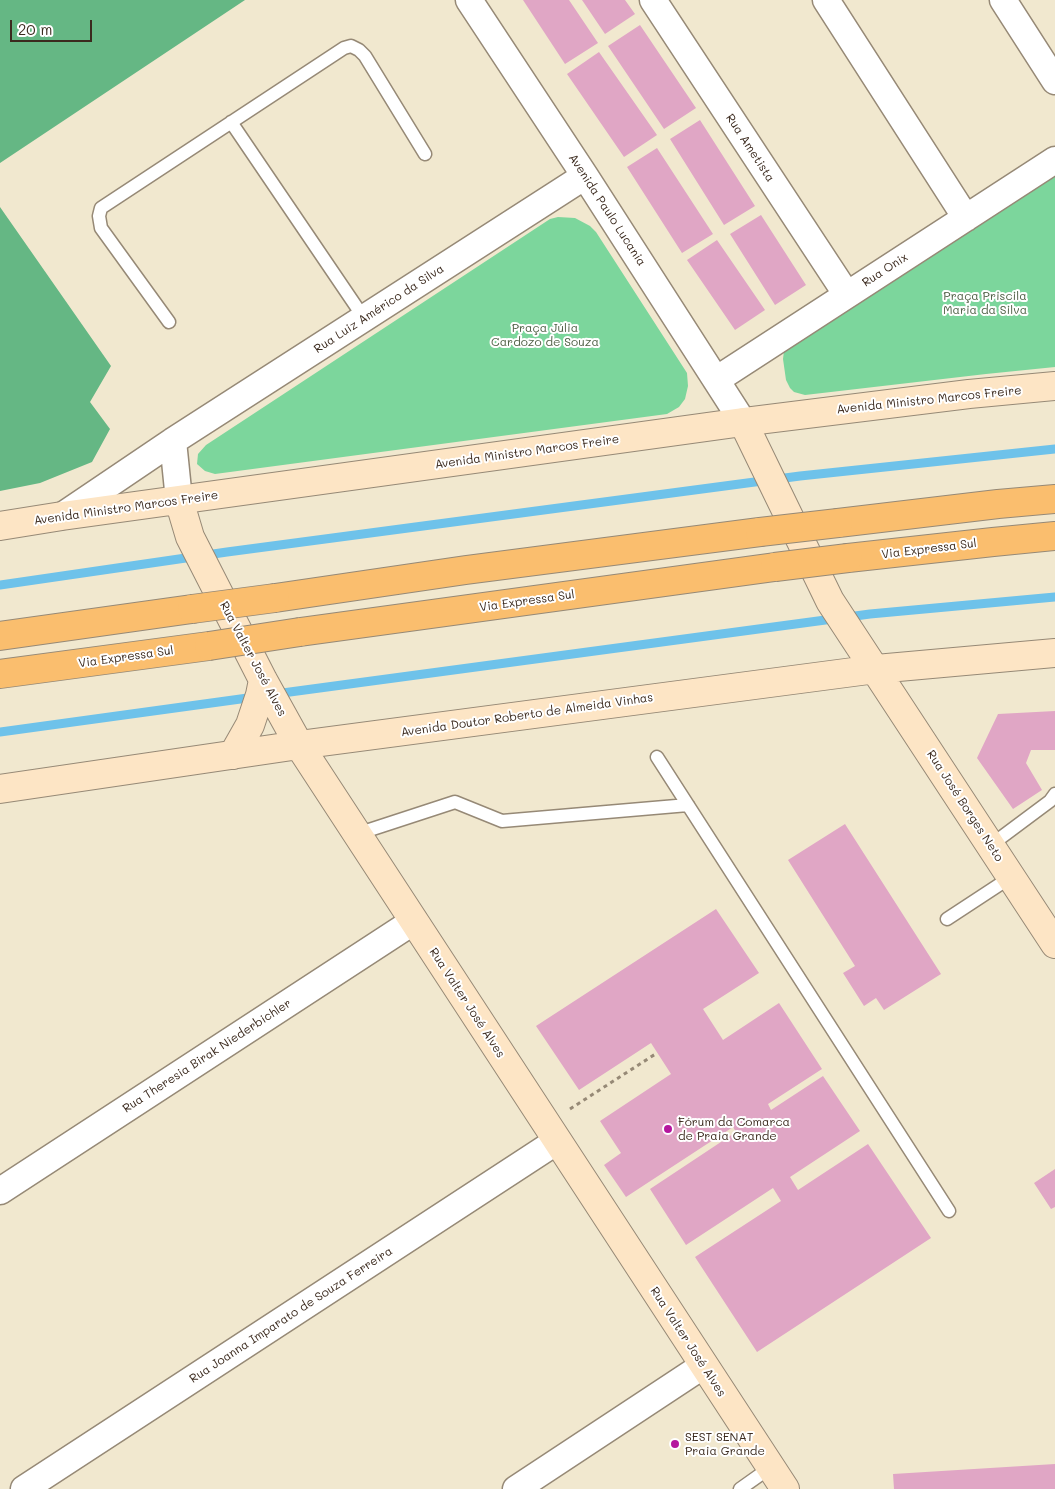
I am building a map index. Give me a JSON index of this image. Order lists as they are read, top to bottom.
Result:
{
  "streets": {
    "highway": ["Via Expressa Sul"],
    "main road": [
      "Avenida Ministro Marcos Freire",
      "Rua Valter José Alves",
      "Avenida Doutor Roberto de Almeida Vinhas",
      "Rua José Borges Neto"
    ],
    "street": [
      "Rua Ametista",
      "Avenida Paulo Lucania",
      "Rua Onix",
      "Rua Luiz Américo da Silva",
      "Rua Theresia Birak Niederbichler",
      "Rua Joanna Imparato de Souza Ferreira"
    ]
  },
  "crossings": [
    ["Rua Ametista", "Rua Onix"],
    ["Avenida Paulo Lucania", "Rua Onix"],
    ["Avenida Paulo Lucania", "Rua Luiz Américo da Silva"],
    ["Avenida Paulo Lucania", "Avenida Ministro Marcos Freire"],
    ["Avenida Paulo Lucania", "Rua José Borges Neto"],
    ["Rua Luiz Américo da Silva", "Avenida Ministro Marcos Freire"],
    ["Avenida Ministro Marcos Freire", "Rua Valter José Alves"],
    ["Avenida Ministro Marcos Freire", "Rua José Borges Neto"],
    ["Rua Valter José Alves", "Avenida Doutor Roberto de Almeida Vinhas"],
    ["Rua Valter José Alves", "Rua Theresia Birak Niederbichler"],
    ["Rua Valter José Alves", "Rua Joanna Imparato de Souza Ferreira"],
    ["Avenida Doutor Roberto de Almeida Vinhas", "Rua José Borges Neto"]
  ],
  "parks": ["Praça Priscila Maria da Silva", "Praça Júlia Cardozo de Souza"],
  "places": ["Fórum da Comarca de Praia Grande", "SEST SENAT Praia Grande"],
  "scale_bar": "20 m"
}
